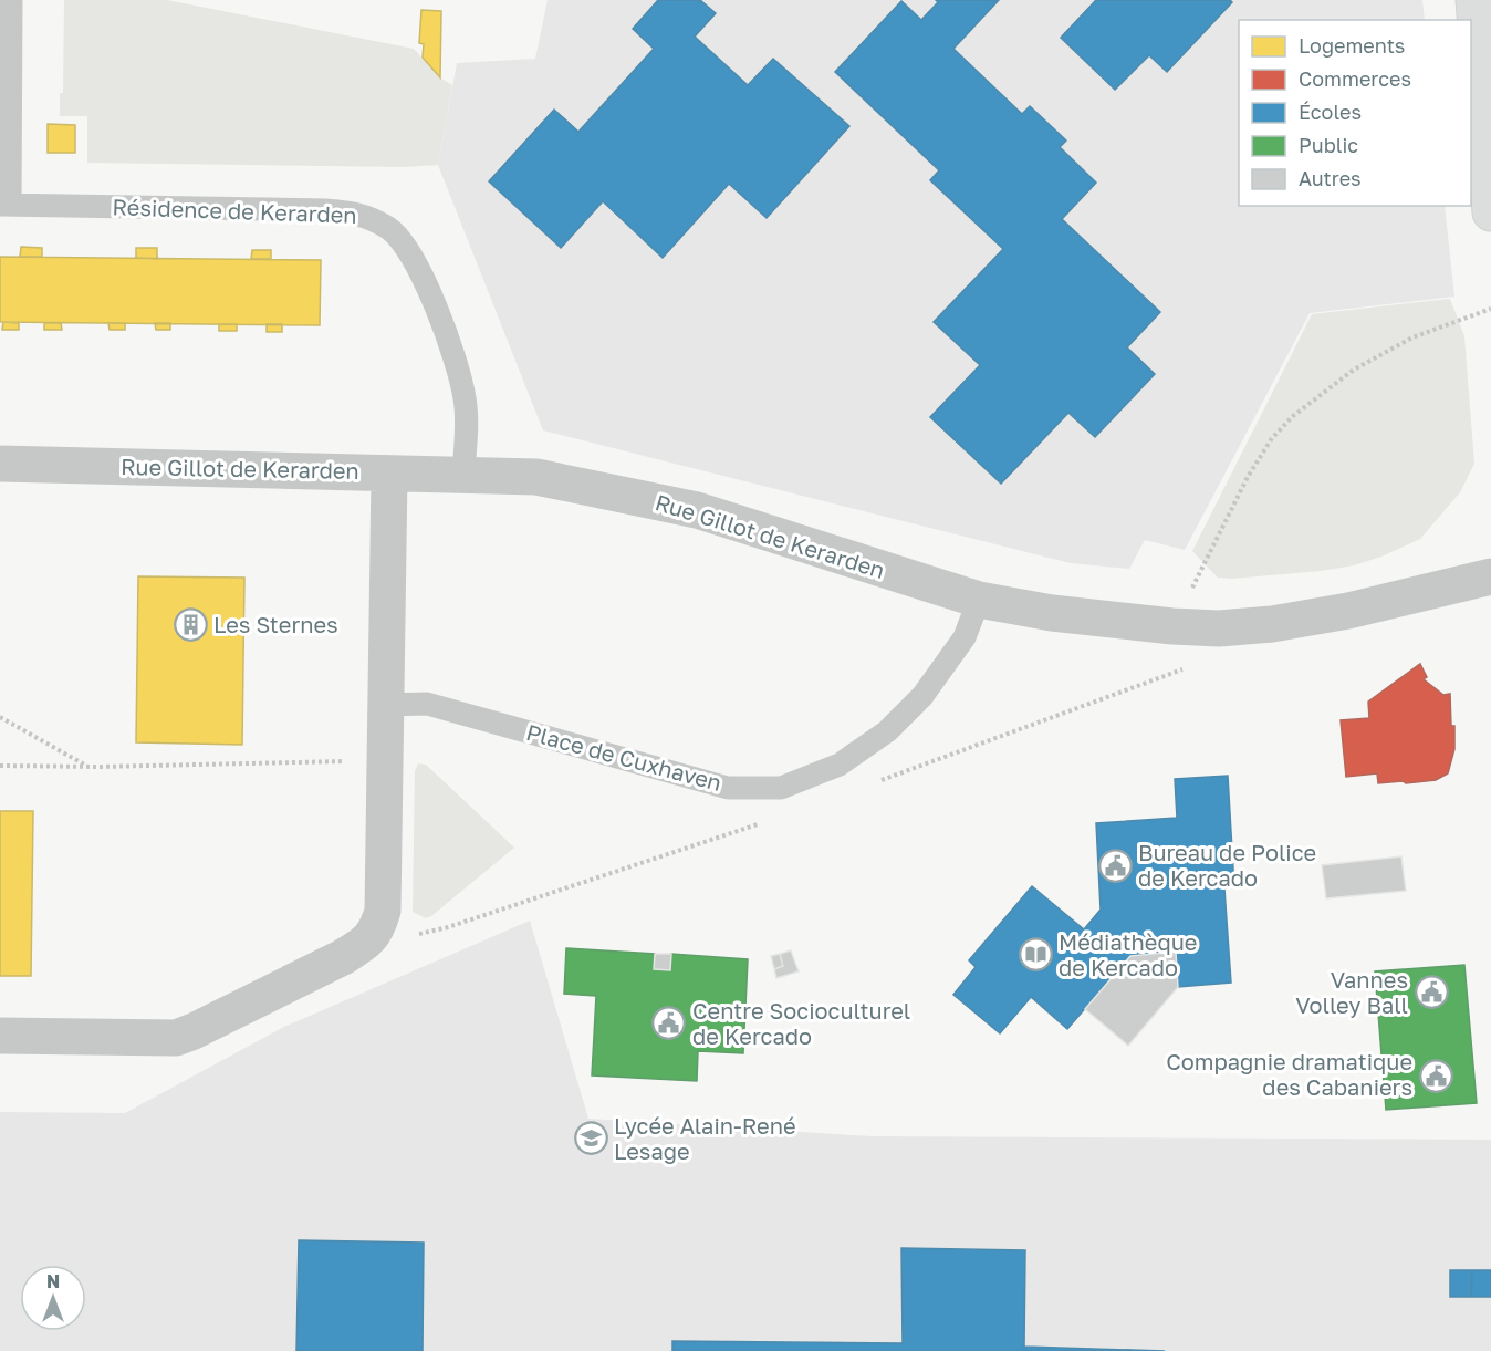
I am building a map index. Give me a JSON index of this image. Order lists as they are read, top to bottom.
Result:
{
  "streets": {
    "street": ["Rue Gillot de Kerarden"],
    "lane": ["Résidence de Kerarden", "Place de Cuxhaven"]
  },
  "crossings": [
    ["Résidence de Kerarden", "Rue Gillot de Kerarden"],
    ["Rue Gillot de Kerarden", "Place de Cuxhaven"]
  ],
  "places": {
    "building": ["Les Sternes"],
    "public building": [
      "Bureau de Police de Kercado",
      "Vannes Volley Ball",
      "Centre Socioculturel de Kercado",
      "Compagnie dramatique des Cabaniers"
    ],
    "library": ["Médiathèque de Kercado"],
    "school or university": ["Lycée Alain-René Lesage"]
  },
  "legend": [
    "Logements",
    "Commerces",
    "Écoles",
    "Public",
    "Autres"
  ],
  "north": "top"
}
